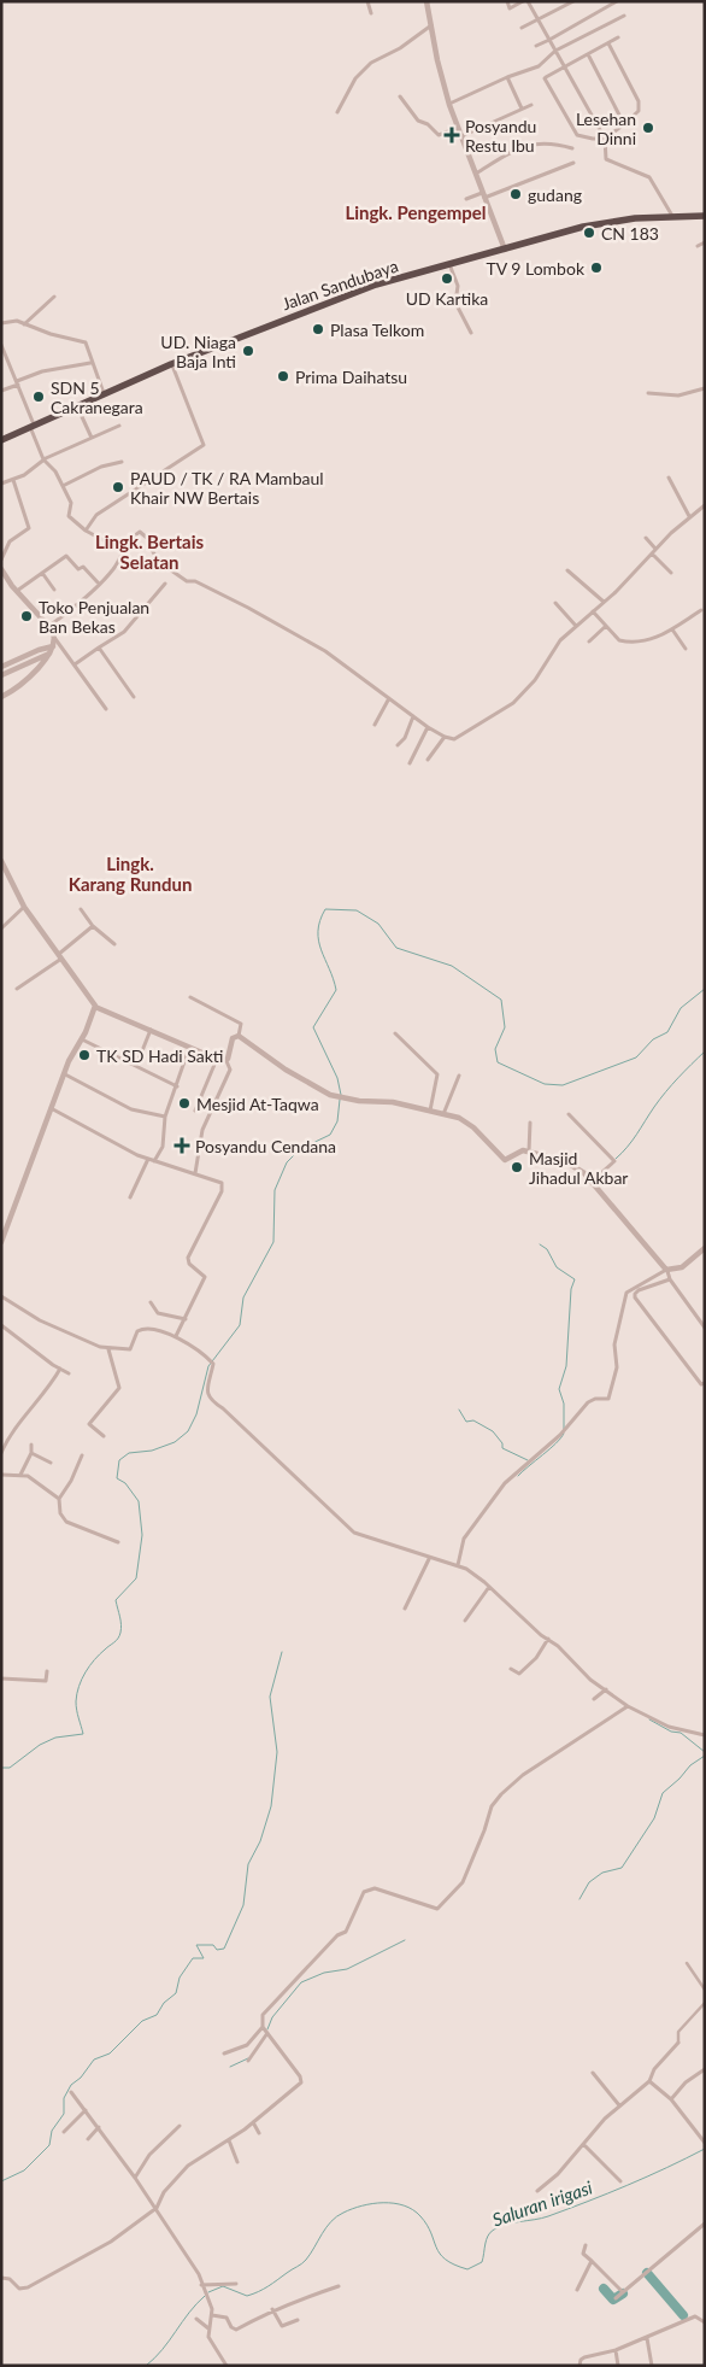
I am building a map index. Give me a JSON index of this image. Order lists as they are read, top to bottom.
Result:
{
  "streets": {
    "highway": ["Jalan Sandubaya"]
  },
  "districts": ["Lingk. Pengempel", "Lingk. Bertais Selatan", "Lingk. Karang Rundun"],
  "water": ["Saluran irigasi"],
  "places": {
    "other": [
      "Lesehan Dinni",
      "gudang",
      "CN 183",
      "TV 9 Lombok",
      "UD Kartika",
      "Plasa Telkom",
      "UD. Niaga Baja Inti",
      "Prima Daihatsu",
      "SDN 5 Cakranegara",
      "PAUD / TK / RA Mambaul Khair NW Bertais",
      "Toko Penjualan Ban Bekas",
      "TK SD Hadi Sakti",
      "Mesjid At-Taqwa",
      "Masjid Jihadul Akbar"
    ],
    "health": ["Posyandu Restu Ibu", "Posyandu Cendana"]
  }
}
